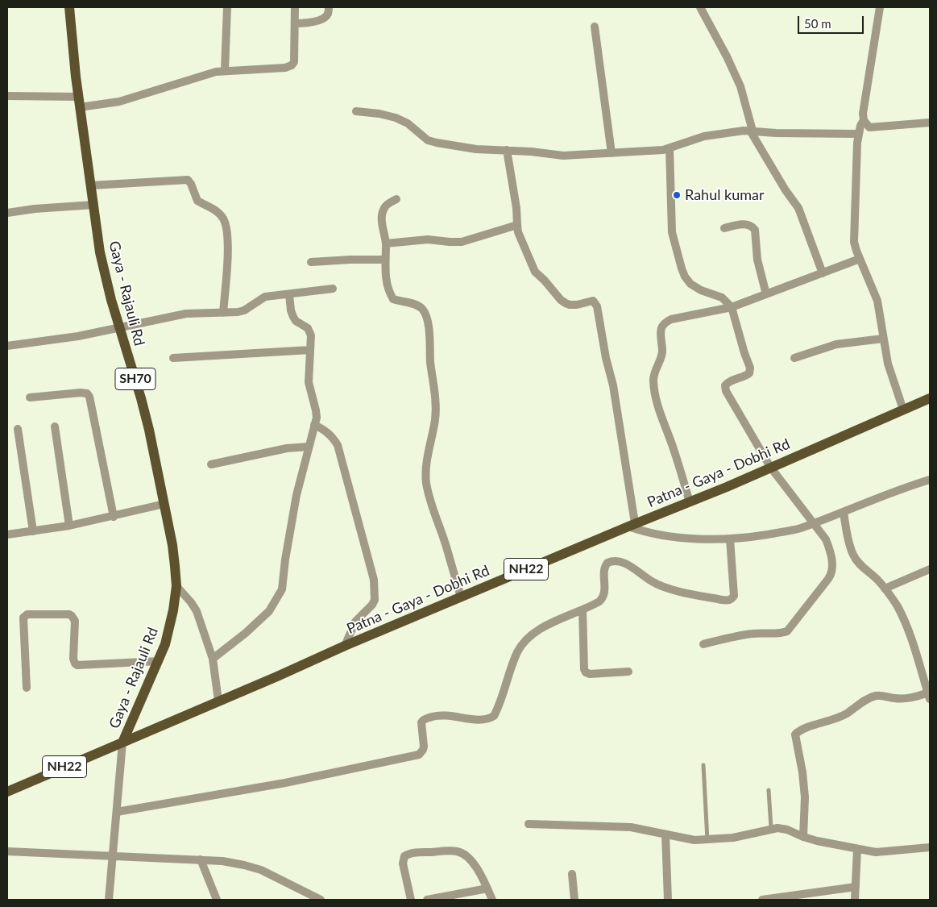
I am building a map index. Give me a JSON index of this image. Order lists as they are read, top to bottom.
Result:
{
  "streets": {
    "main road": [
      "Gaya - Rajauli Rd",
      "SH70",
      "Patna - Gaya - Dobhi Rd",
      "NH22"
    ]
  },
  "crossings": [
    ["Gaya - Rajauli Rd", "Patna - Gaya - Dobhi Rd"]
  ],
  "places": ["Rahul kumar"],
  "scale_bar": "50 m"
}
